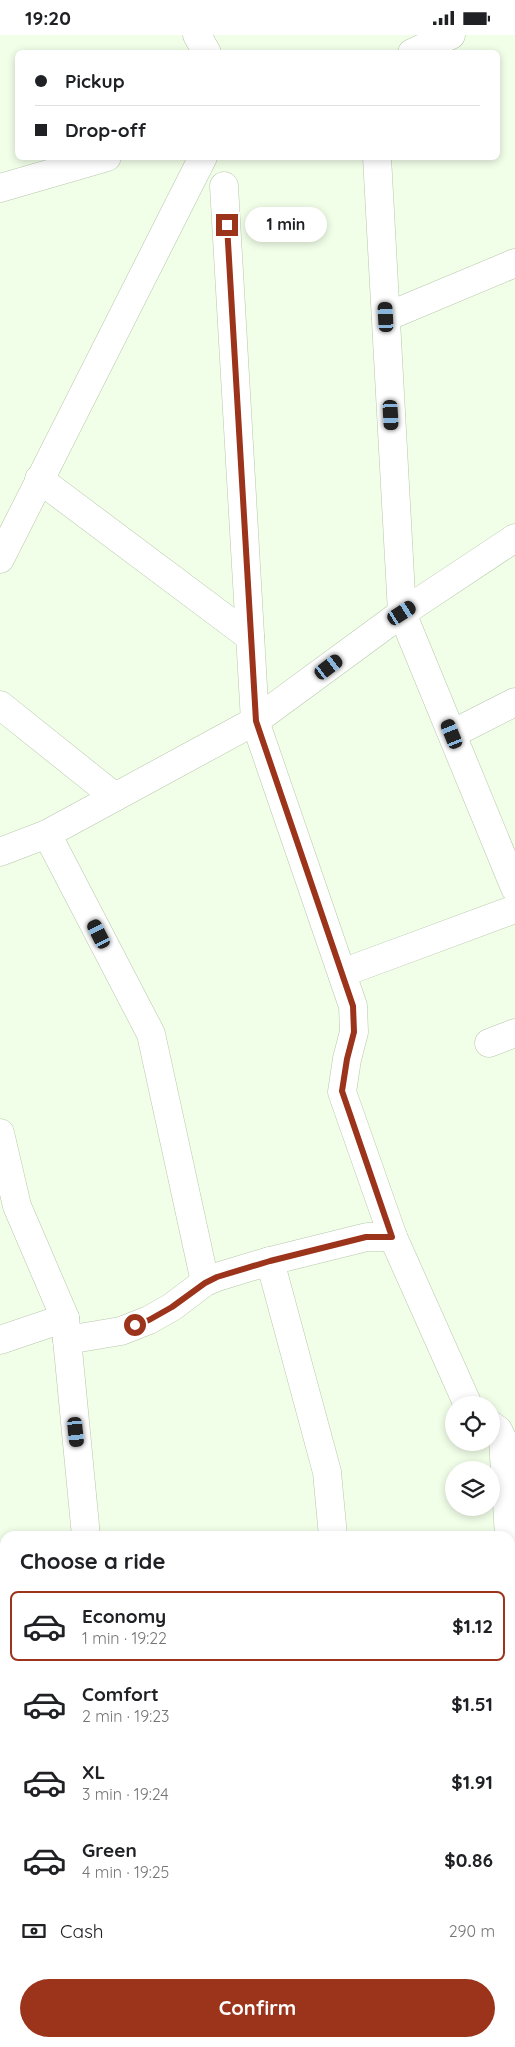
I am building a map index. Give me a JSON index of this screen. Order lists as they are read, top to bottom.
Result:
{
  "page": {
    "status": "19:20",
    "banner": ["Pickup", "Drop-off"],
    "bubble": "1 min",
    "heading": "Choose a ride",
    "list": [
      {
        "name": "Economy",
        "note": "1 min · 19:22",
        "value": "$1.12"
      },
      {
        "name": "Comfort",
        "note": "2 min · 19:23",
        "value": "$1.51"
      },
      {
        "name": "XL",
        "note": "3 min · 19:24",
        "value": "$1.91"
      },
      {
        "name": "Green",
        "note": "4 min · 19:25",
        "value": "$0.86"
      }
    ],
    "pay": ["Cash", "290 m"],
    "buttons": "Confirm"
  }
}
